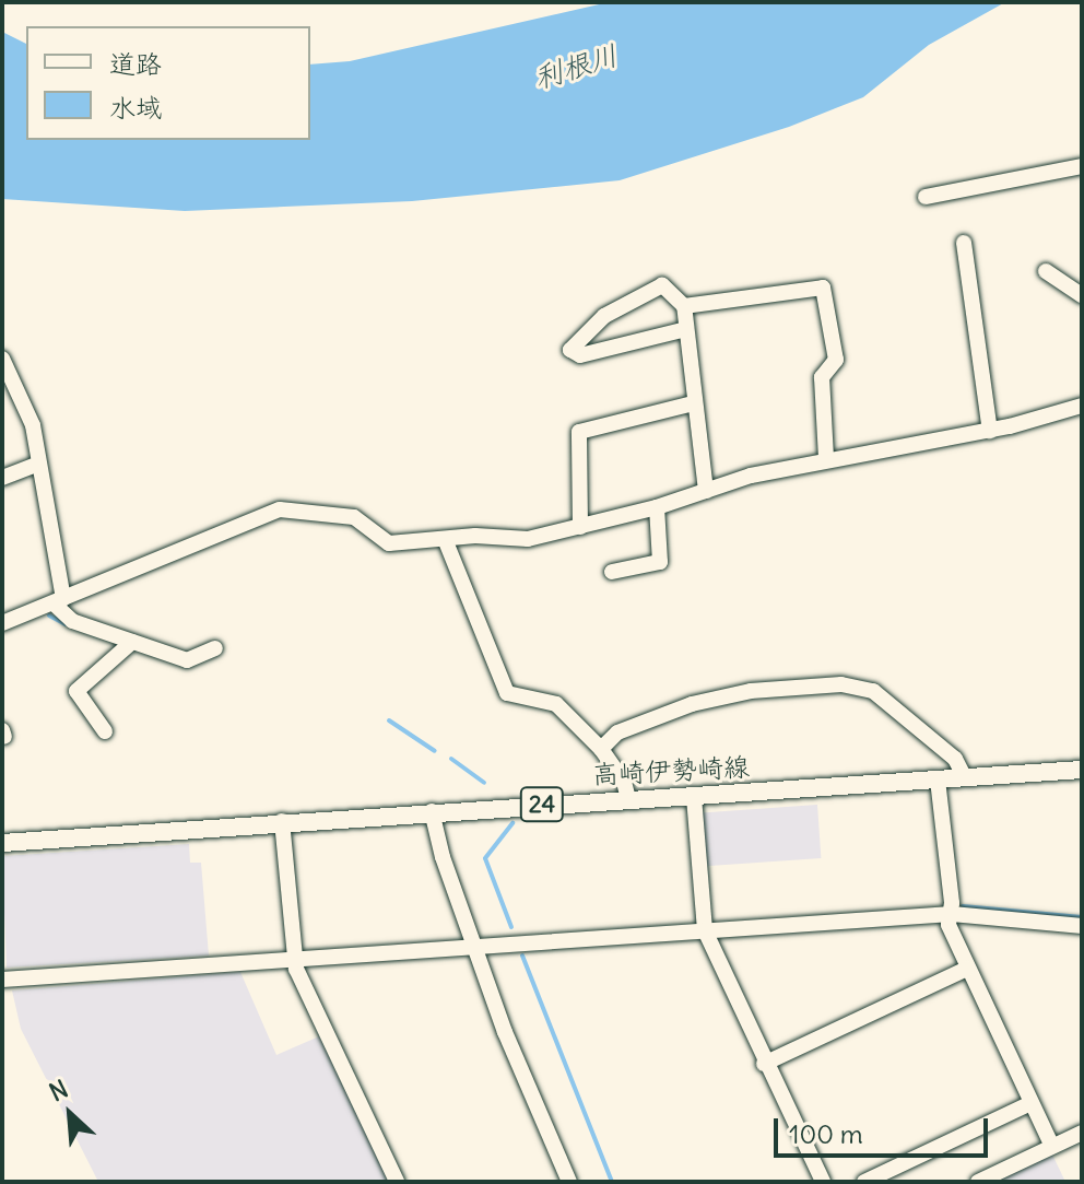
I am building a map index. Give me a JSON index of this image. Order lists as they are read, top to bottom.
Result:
{
  "streets": {
    "main road": ["高崎伊勢崎線", "24"]
  },
  "water": ["利根川"],
  "legend": ["道路", "水域"],
  "scale_bar": "100 m",
  "north": "top left"
}
